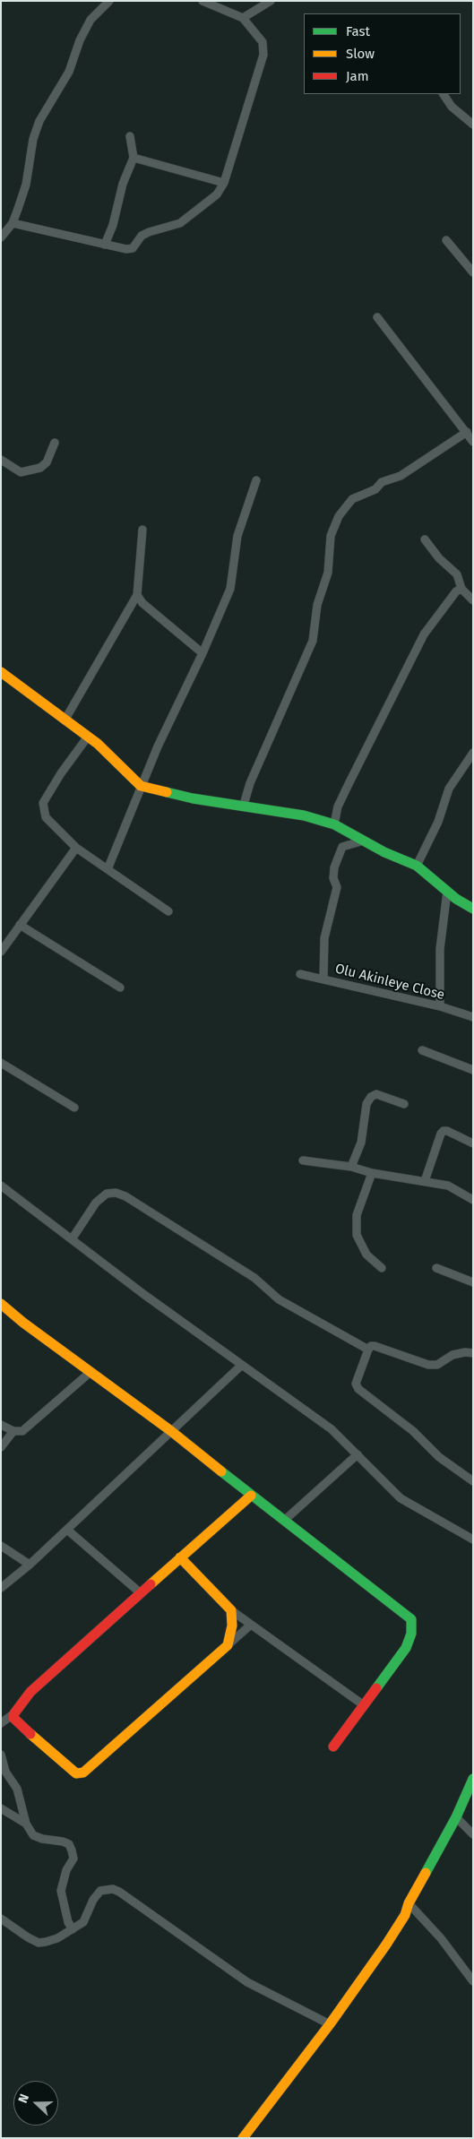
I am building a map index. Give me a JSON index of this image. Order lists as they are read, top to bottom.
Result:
{
  "streets": {
    "street": ["Olu Akinleye Close"]
  },
  "legend": ["Fast", "Slow", "Jam"],
  "north": "left"
}
